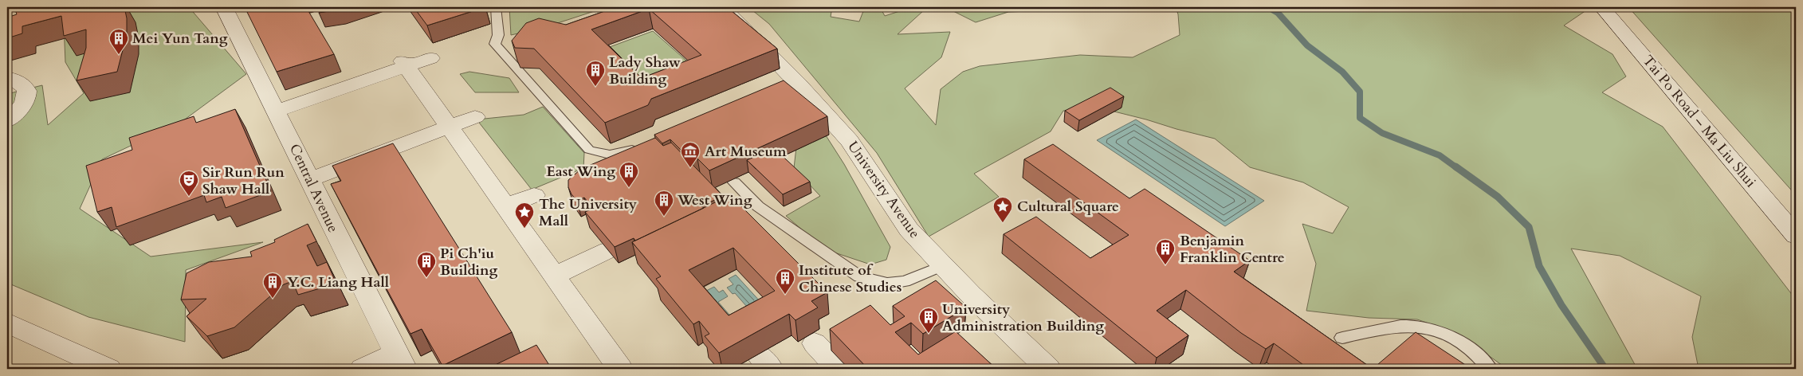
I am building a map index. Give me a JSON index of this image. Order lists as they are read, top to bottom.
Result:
{
  "streets": {
    "street": ["Tai Po Road – Ma Liu Shui", "Central Avenue", "University Avenue"]
  },
  "places": {
    "building": [
      "Mei Yun Tang",
      "Lady Shaw Building",
      "East Wing",
      "West Wing",
      "Benjamin Franklin Centre",
      "Pi Ch'iu Building",
      "Institute of Chinese Studies",
      "Y.C. Liang Hall",
      "University Administration Building"
    ],
    "museum": ["Art Museum"],
    "theatre": ["Sir Run Run Shaw Hall"],
    "place": ["Cultural Square", "The University Mall"]
  }
}
